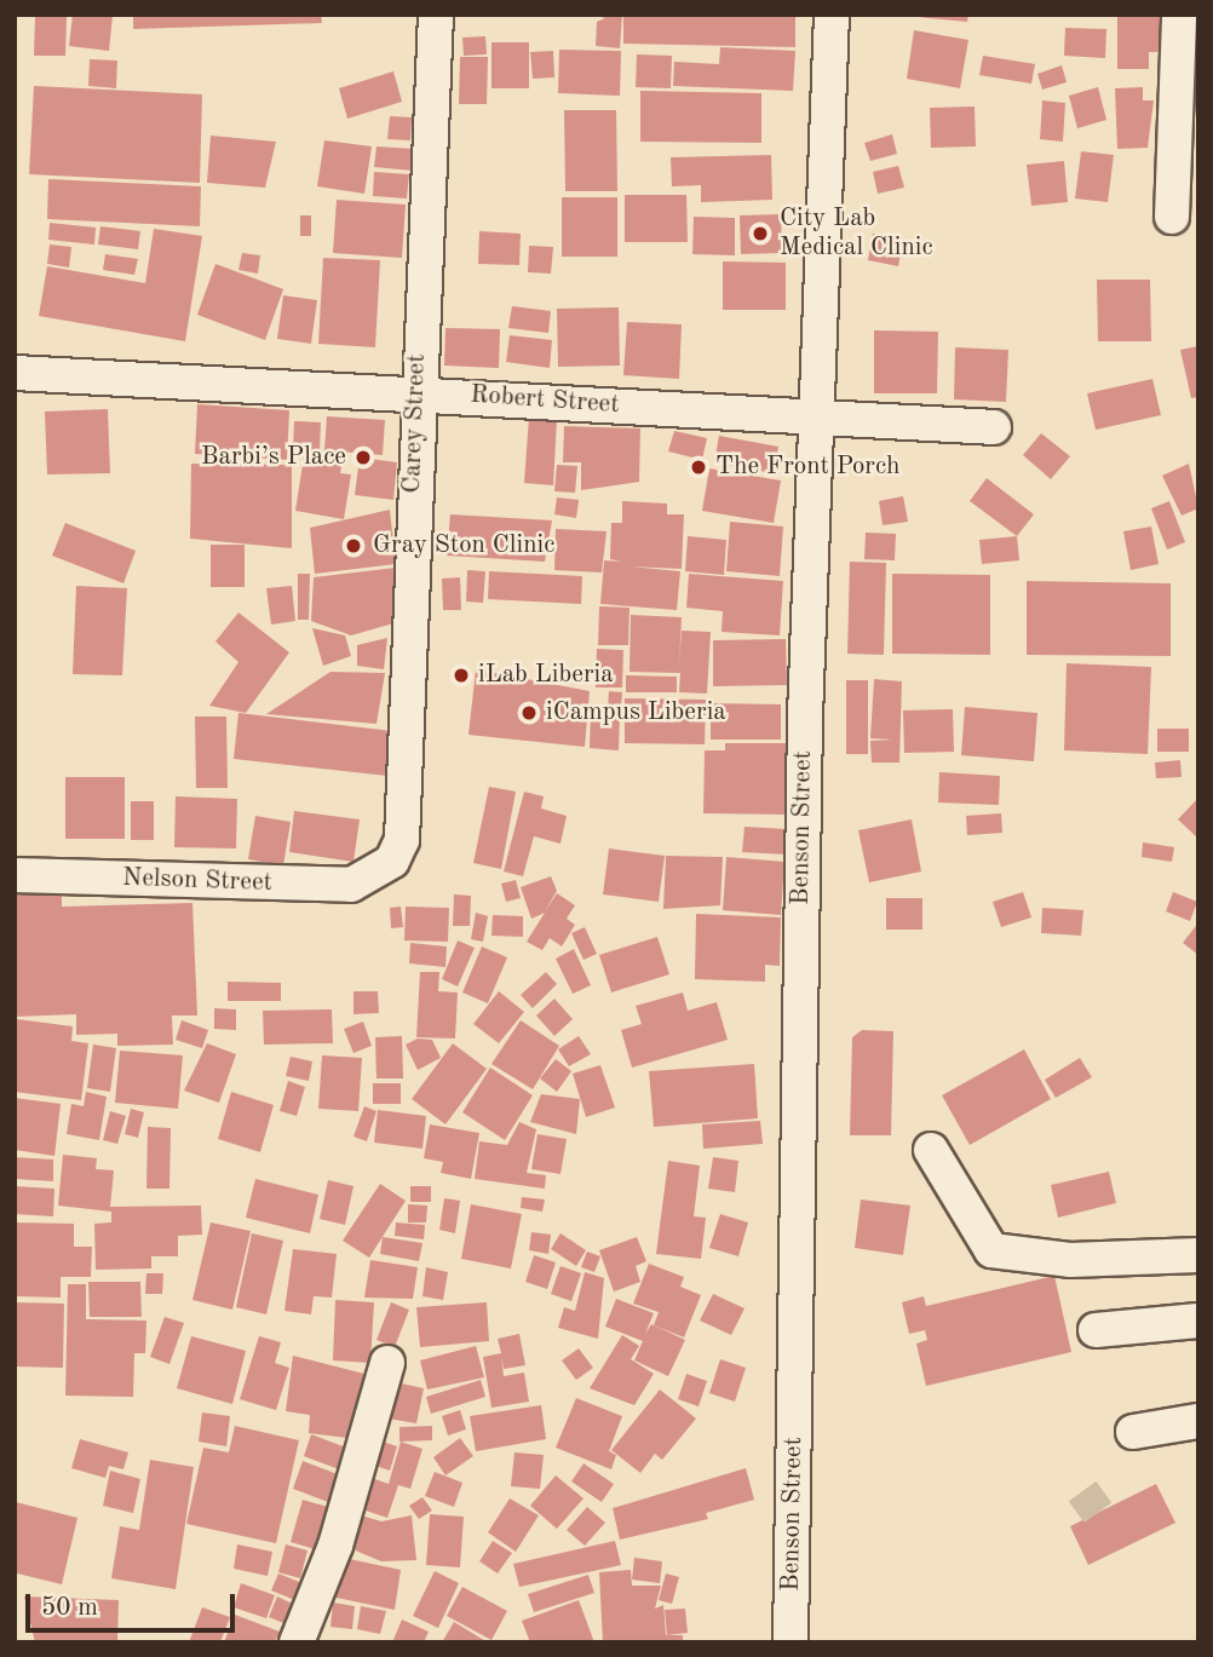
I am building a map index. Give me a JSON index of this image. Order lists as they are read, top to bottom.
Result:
{
  "streets": {
    "street": [
      "Robert Street",
      "Carey Street",
      "Benson Street",
      "Nelson Street"
    ]
  },
  "crossings": [
    ["Robert Street", "Carey Street"],
    ["Robert Street", "Benson Street"],
    ["Carey Street", "Nelson Street"]
  ],
  "places": [
    "City Lab Medical Clinic",
    "Barbi’s Place",
    "The Front Porch",
    "Gray Ston Clinic",
    "iLab Liberia",
    "iCampus Liberia"
  ],
  "scale_bar": "50 m"
}
